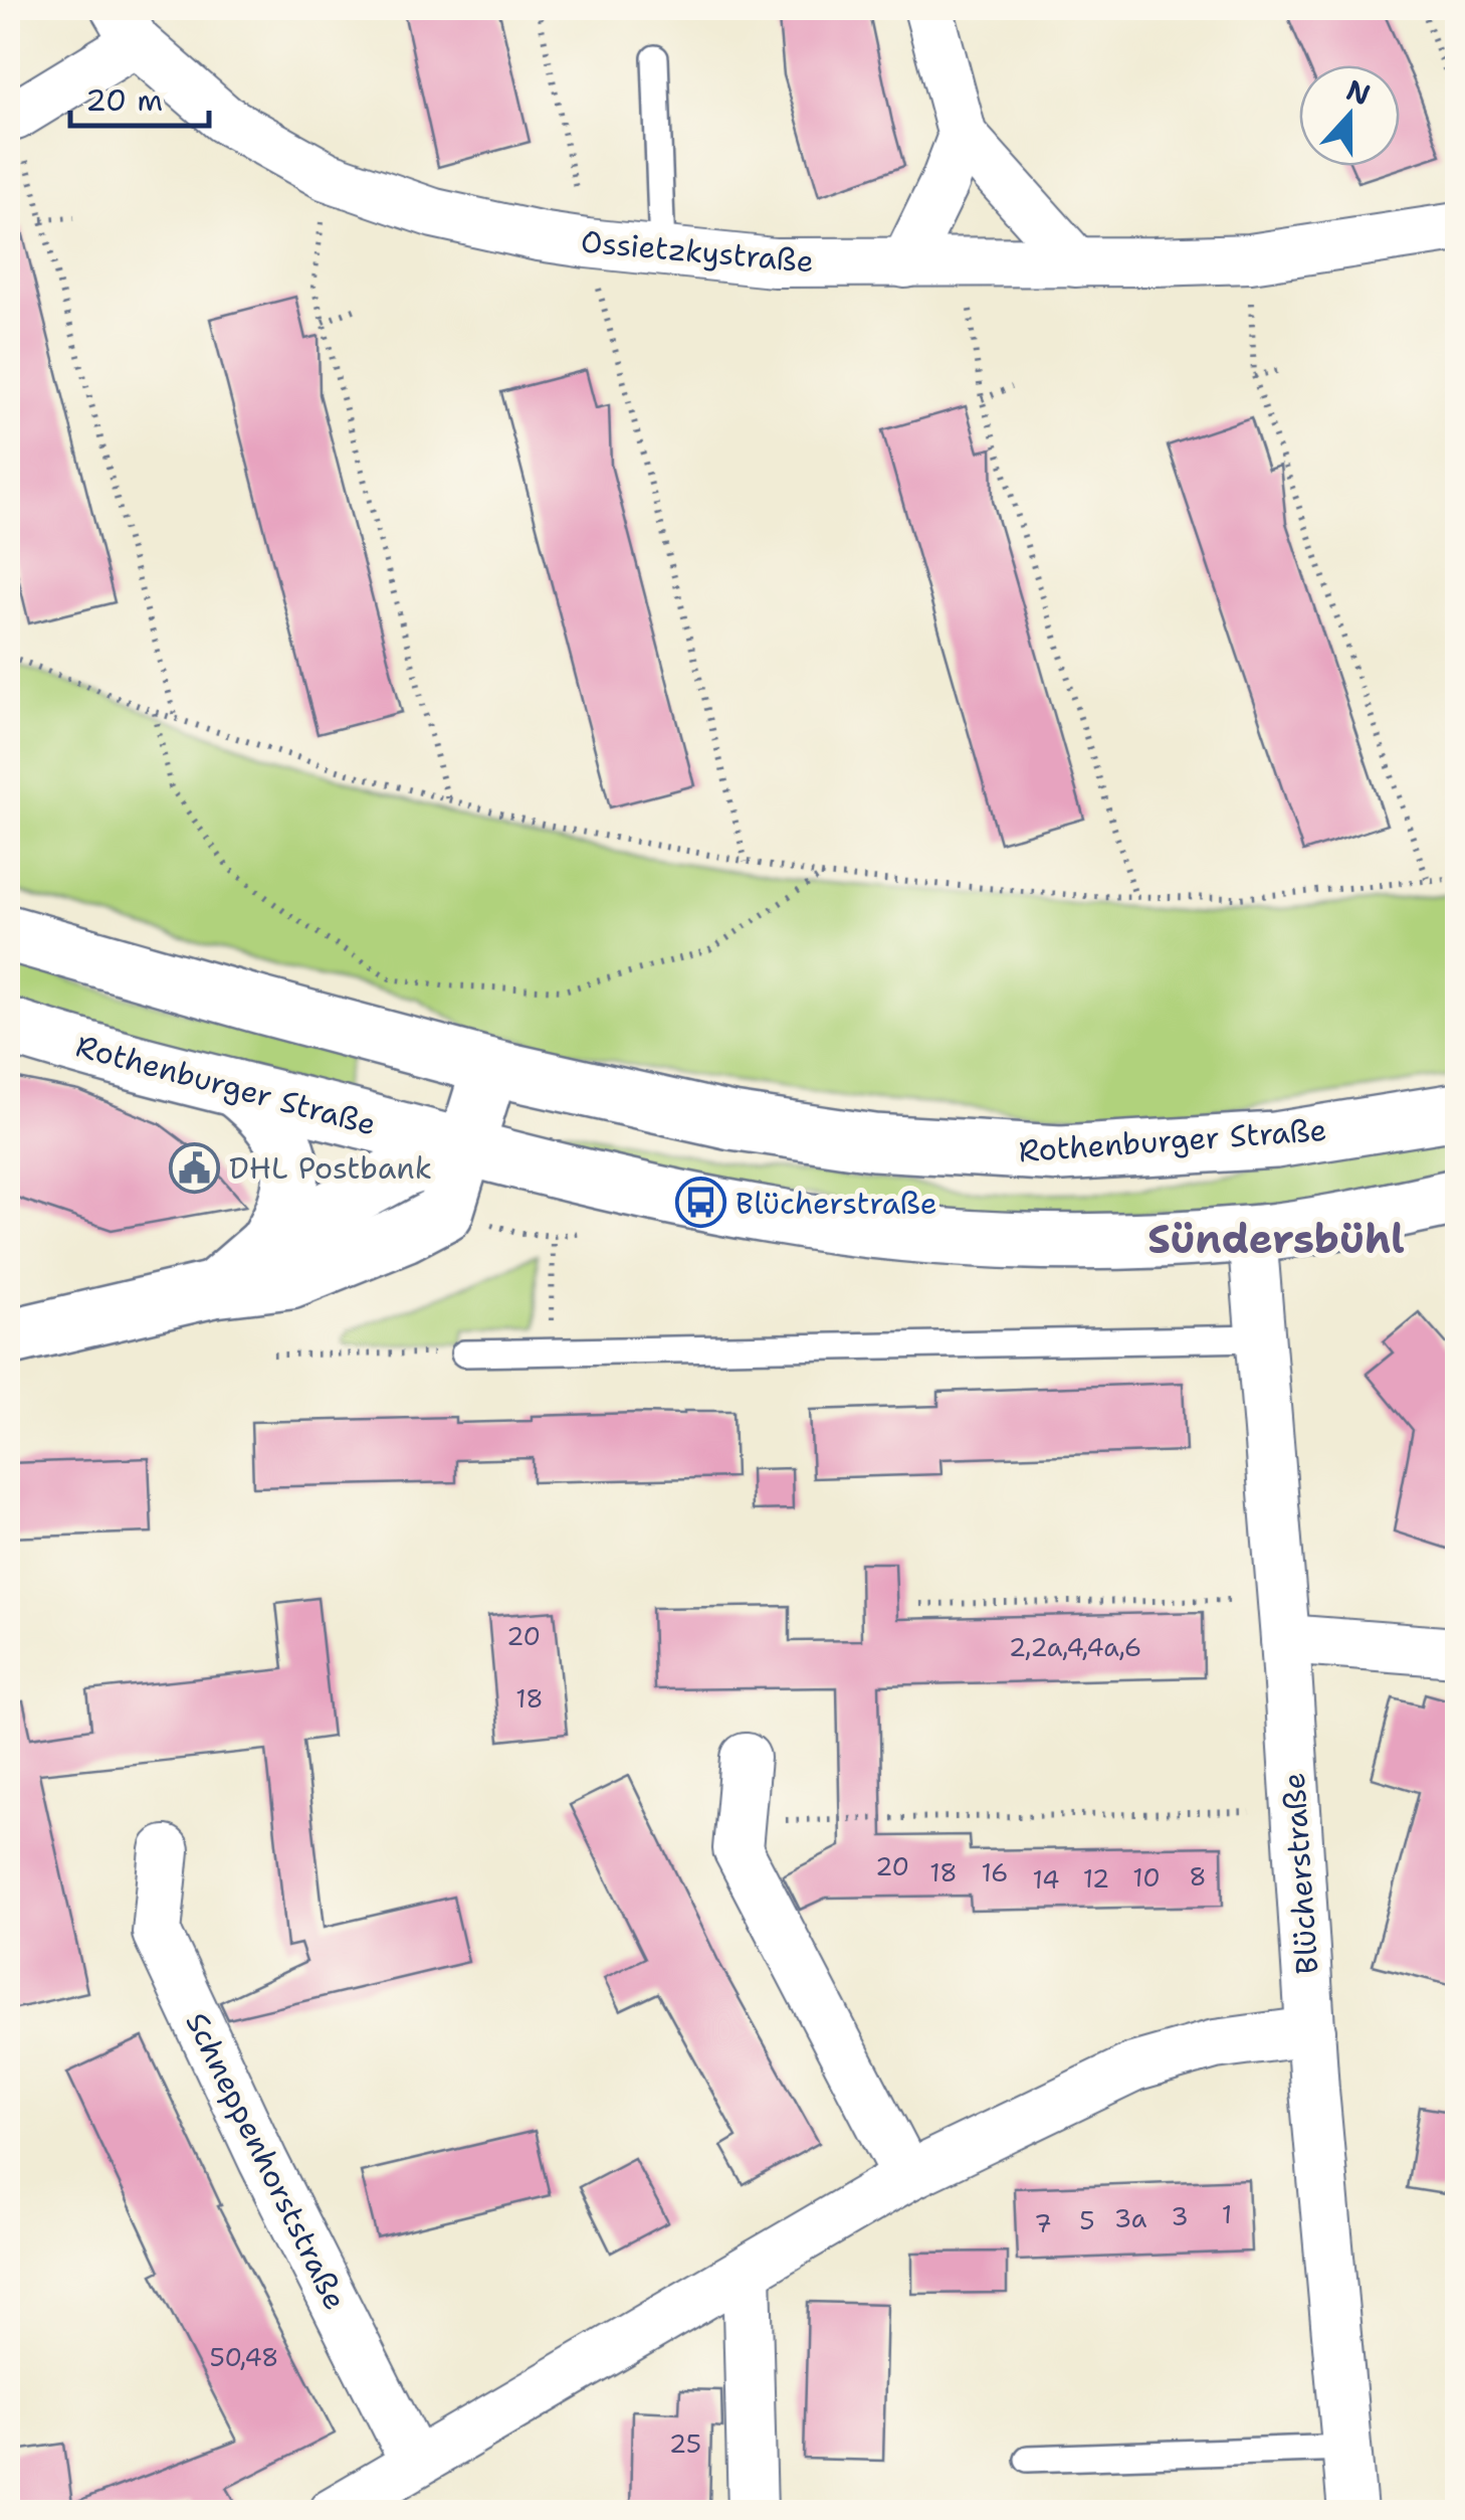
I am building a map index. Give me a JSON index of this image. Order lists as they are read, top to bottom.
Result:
{
  "streets": {
    "main road": ["Rothenburger Straße"],
    "street": ["Ossietzkystraße", "Blücherstraße", "Schneppenhorststraße"]
  },
  "crossings": [
    ["Rothenburger Straße", "Blücherstraße"]
  ],
  "districts": ["Sündersbühl"],
  "places": {
    "public building": ["DHL Postbank"],
    "bus stop": ["Blücherstraße"]
  },
  "house_numbers": [
    "20",
    "2,2a,4,4a,6",
    "18",
    "20",
    "18",
    "16",
    "8",
    "10",
    "12",
    "14",
    "1",
    "3",
    "3a",
    "5",
    "7",
    "50,48",
    "25"
  ],
  "scale_bar": "20 m",
  "north": "top"
}
